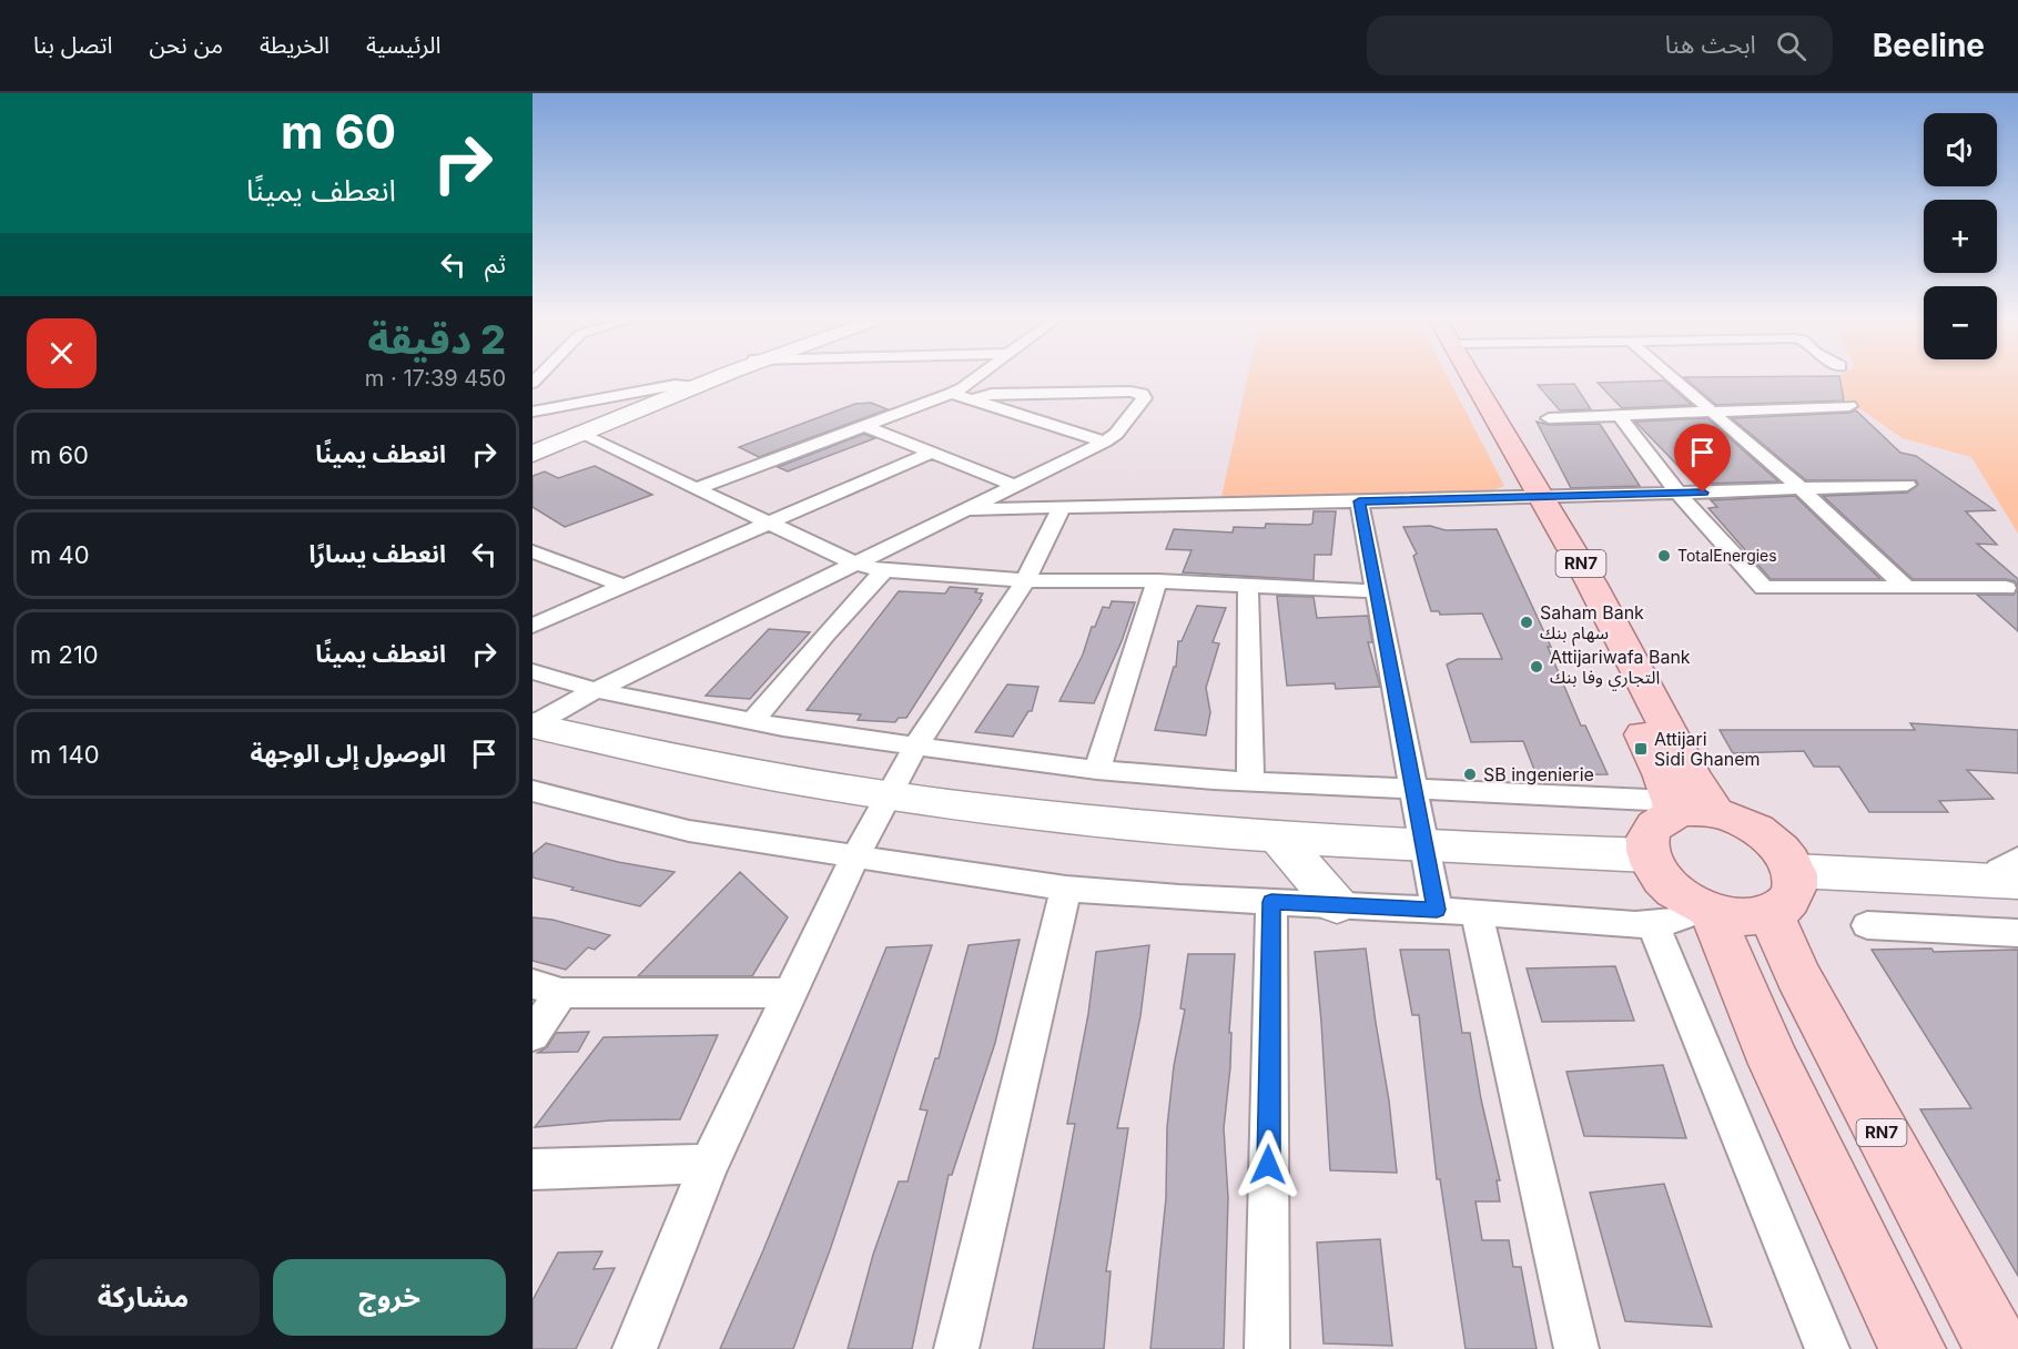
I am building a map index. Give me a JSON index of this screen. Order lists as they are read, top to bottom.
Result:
{
  "streets": {
    "main road": ["RN7"]
  },
  "places": {
    "other": [
      "TotalEnergies",
      "Saham Bank سهام بنك",
      "Attijariwafa Bank التجاري وفا بنك",
      "SB ingenierie"
    ],
    "transit": ["Attijari Sidi Ghanem"]
  },
  "page": {
    "header": "Beeline",
    "search": "ابحث هنا",
    "nav": [
      "الرئيسية",
      "الخريطة",
      "من نحن",
      "اتصل بنا"
    ],
    "turn": ["60 m", "انعطف يمينًا"],
    "map_buttons": ["+", "−"],
    "then": "ثم",
    "heading": ["2 دقيقة", "450 m · 17:39"],
    "list": [
      {
        "name": "انعطف يمينًا",
        "value": "60 m"
      },
      {
        "name": "انعطف يسارًا",
        "value": "40 m"
      },
      {
        "name": "انعطف يمينًا",
        "value": "210 m"
      },
      {
        "name": "الوصول إلى الوجهة",
        "value": "140 m"
      }
    ],
    "buttons": ["خروج", "مشاركة"]
  }
}
